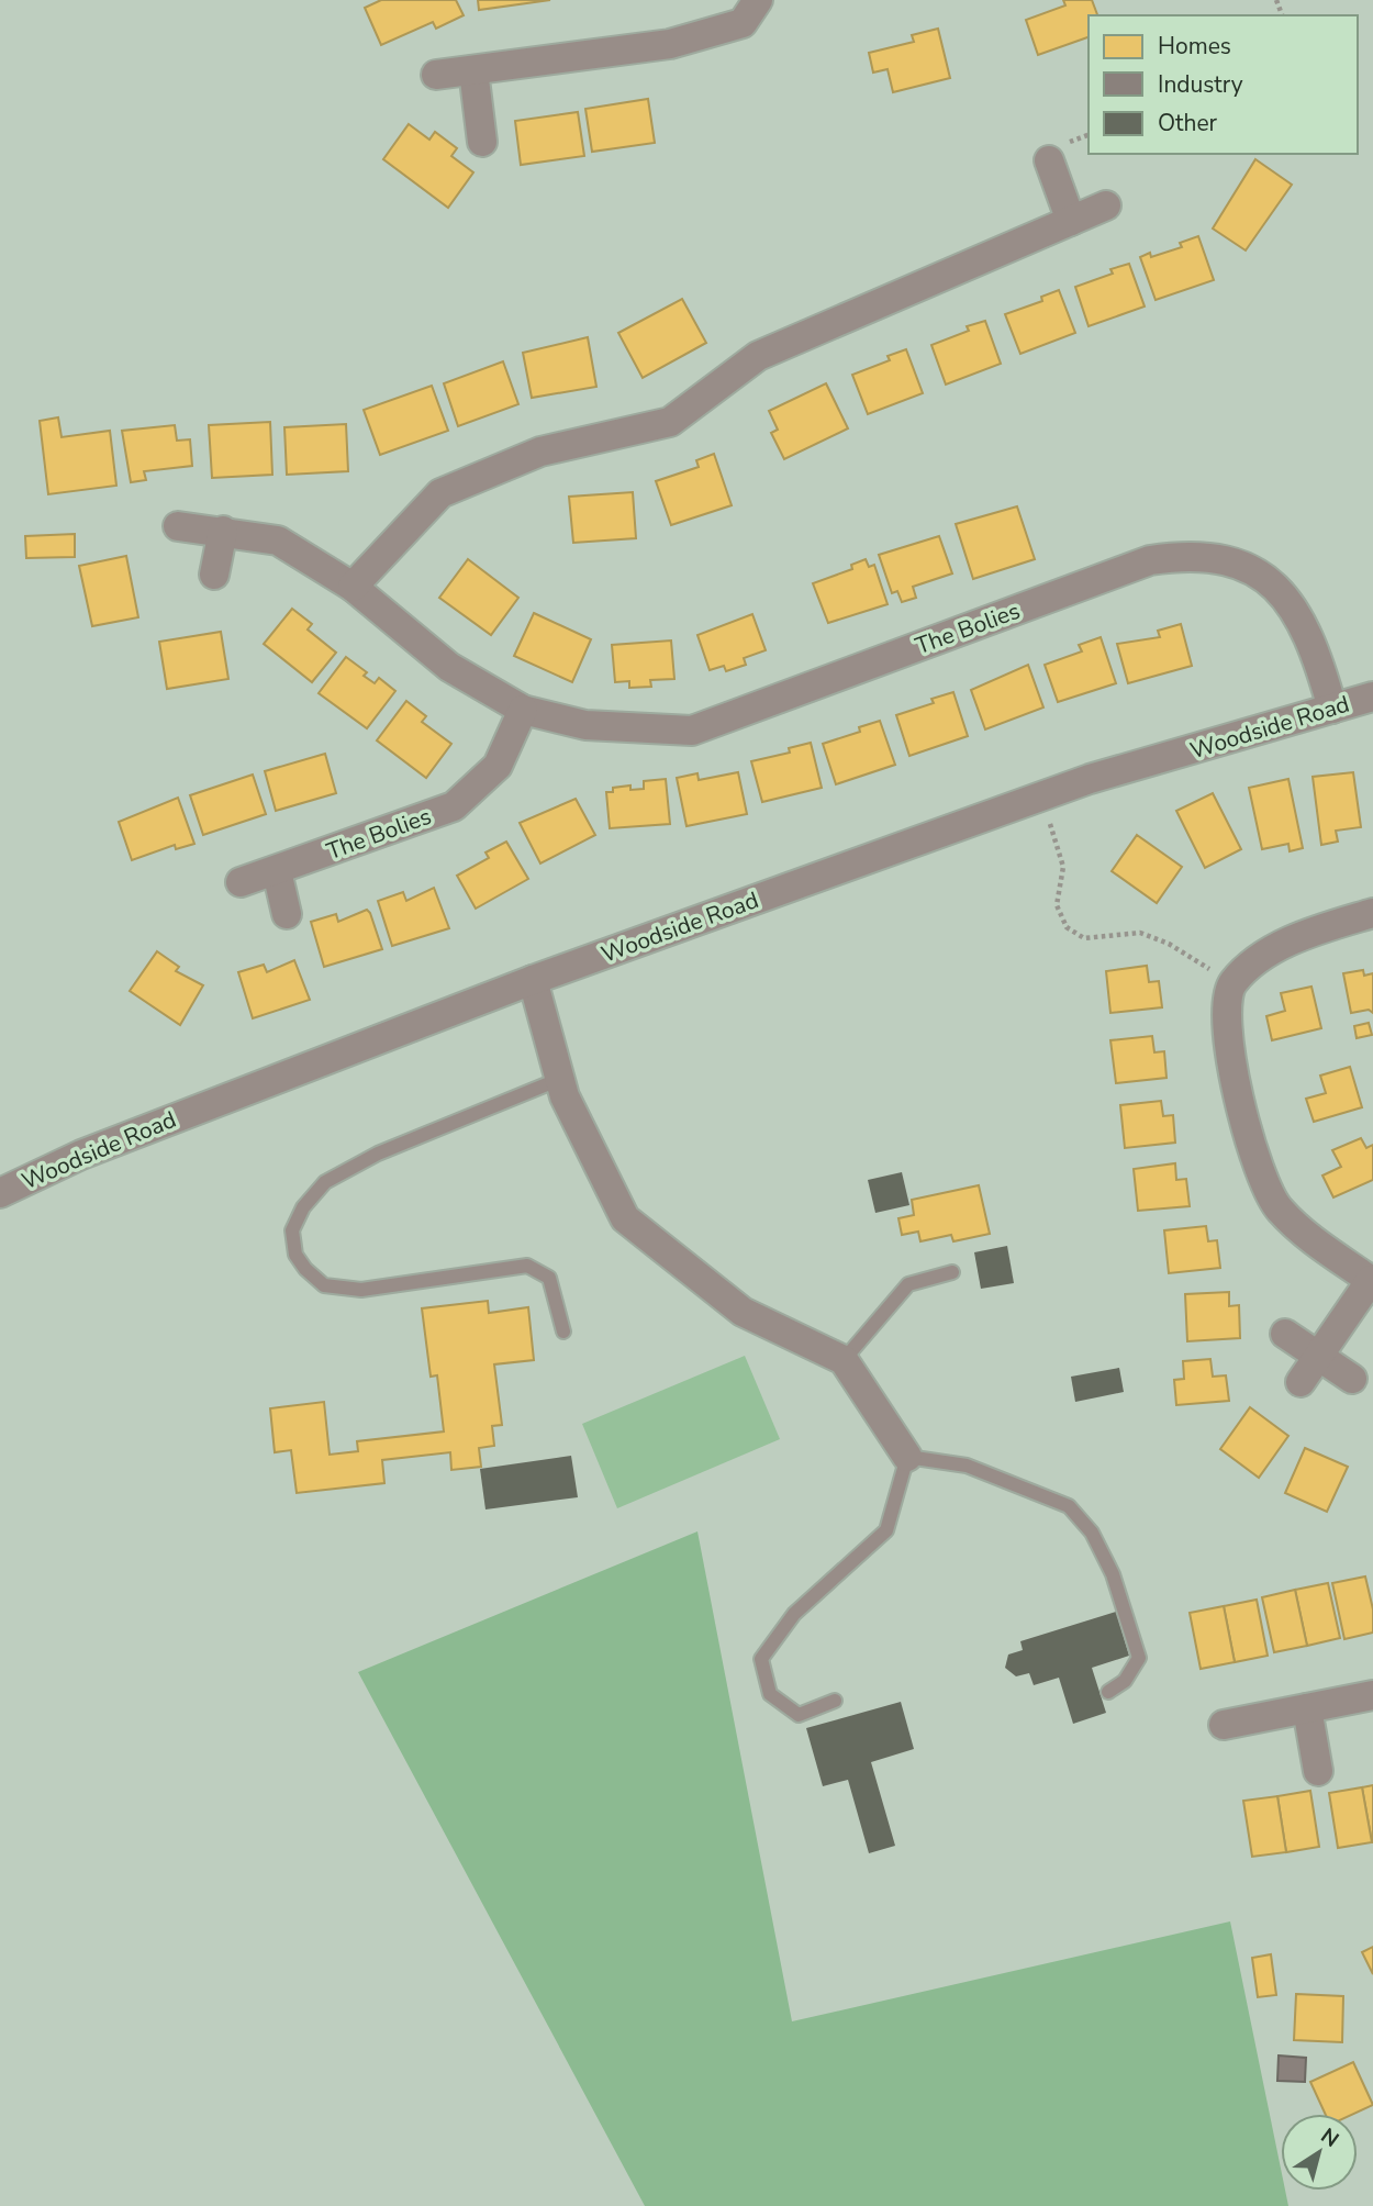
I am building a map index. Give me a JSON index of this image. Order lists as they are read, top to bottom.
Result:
{
  "streets": {
    "street": ["The Bolies", "Woodside Road"]
  },
  "crossings": [
    ["The Bolies", "Woodside Road"]
  ],
  "legend": ["Homes", "Industry", "Other"],
  "north": "top right"
}
